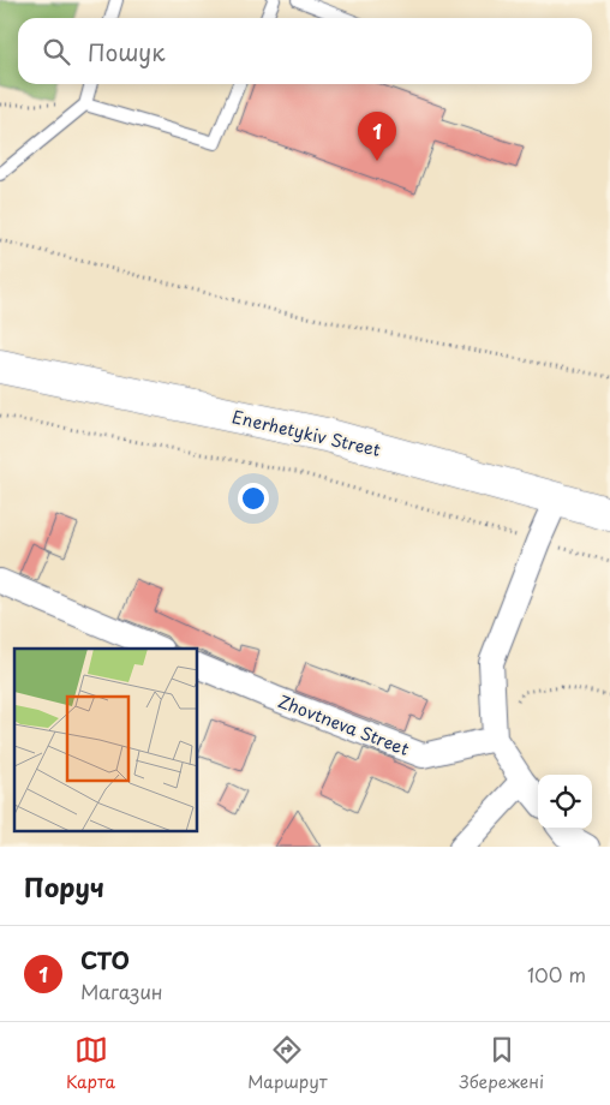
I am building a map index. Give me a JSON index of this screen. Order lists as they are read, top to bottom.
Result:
{
  "streets": {
    "main road": ["Enerhetykiv Street"],
    "street": ["Zhovtneva Street"]
  },
  "page": {
    "search": "Пошук",
    "pins": "1",
    "heading": "Поруч",
    "list": [
      {
        "mark": "1",
        "name": "СТО",
        "note": "Магазин",
        "value": "100 m"
      }
    ],
    "nav": ["Карта", "Маршрут", "Збережені"]
  }
}
